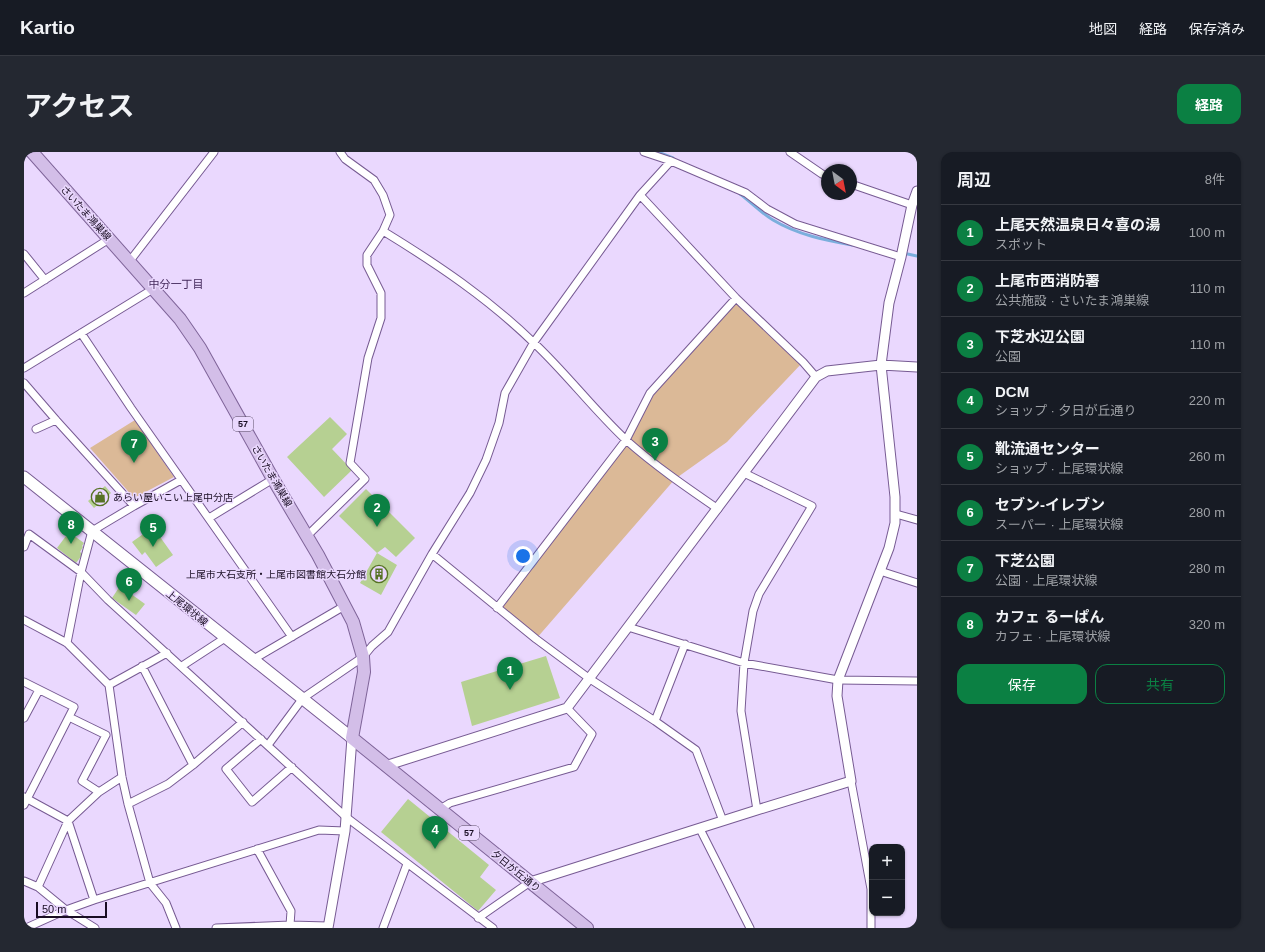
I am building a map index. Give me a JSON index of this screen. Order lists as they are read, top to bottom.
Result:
{
  "streets": {
    "main road": [
      "さいたま鴻巣線",
      "57",
      "上尾環状線",
      "夕日が丘通り"
    ]
  },
  "crossings": [
    ["さいたま鴻巣線", "上尾環状線"],
    ["さいたま鴻巣線", "夕日が丘通り"],
    ["上尾環状線", "夕日が丘通り"]
  ],
  "districts": ["中分一丁目"],
  "places": {
    "shop": ["あらい屋いこい上尾中分店"],
    "building": ["上尾市大石支所・上尾市図書館大石分館"]
  },
  "scale_bar": "50 m",
  "north": "bottom right",
  "page": {
    "header": "Kartio",
    "nav": ["地図", "経路", "保存済み"],
    "title": "アクセス",
    "buttons": [
      "経路",
      ["保存", "共有"]
    ],
    "heading": ["周辺", "8件"],
    "list": [
      {
        "mark": "1",
        "name": "上尾天然温泉日々喜の湯",
        "note": "スポット",
        "value": "100 m"
      },
      {
        "mark": "2",
        "name": "上尾市西消防署",
        "note": "公共施設 · さいたま鴻巣線",
        "value": "110 m"
      },
      {
        "mark": "3",
        "name": "下芝水辺公園",
        "note": "公園",
        "value": "110 m"
      },
      {
        "mark": "4",
        "name": "DCM",
        "note": "ショップ · 夕日が丘通り",
        "value": "220 m"
      },
      {
        "mark": "5",
        "name": "靴流通センター",
        "note": "ショップ · 上尾環状線",
        "value": "260 m"
      },
      {
        "mark": "6",
        "name": "セブン-イレブン",
        "note": "スーパー · 上尾環状線",
        "value": "280 m"
      },
      {
        "mark": "7",
        "name": "下芝公園",
        "note": "公園 · 上尾環状線",
        "value": "280 m"
      },
      {
        "mark": "8",
        "name": "カフェ るーぱん",
        "note": "カフェ · 上尾環状線",
        "value": "320 m"
      }
    ],
    "pins": [
      "3",
      "7",
      "2",
      "8",
      "5",
      "6",
      "1",
      "4"
    ],
    "map_buttons": ["+", "−"],
    "scale": "50 m"
  }
}
